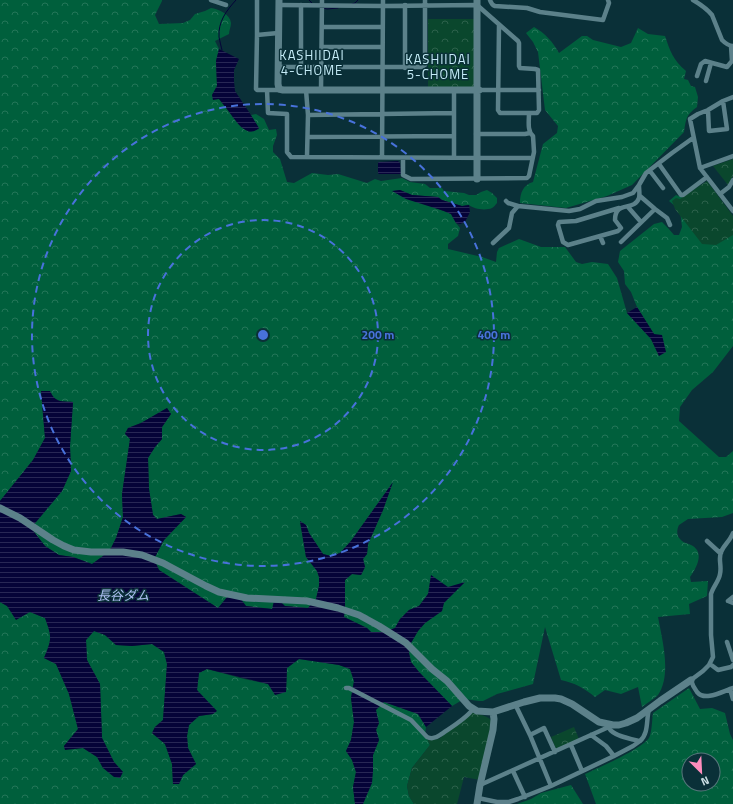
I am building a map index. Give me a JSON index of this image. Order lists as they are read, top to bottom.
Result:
{
  "districts": ["KASHIIDAI 4-CHOME", "KASHIIDAI 5-CHOME"],
  "water": ["長谷ダム"],
  "north": "bottom right",
  "rings": ["200 m", "400 m"]
}
